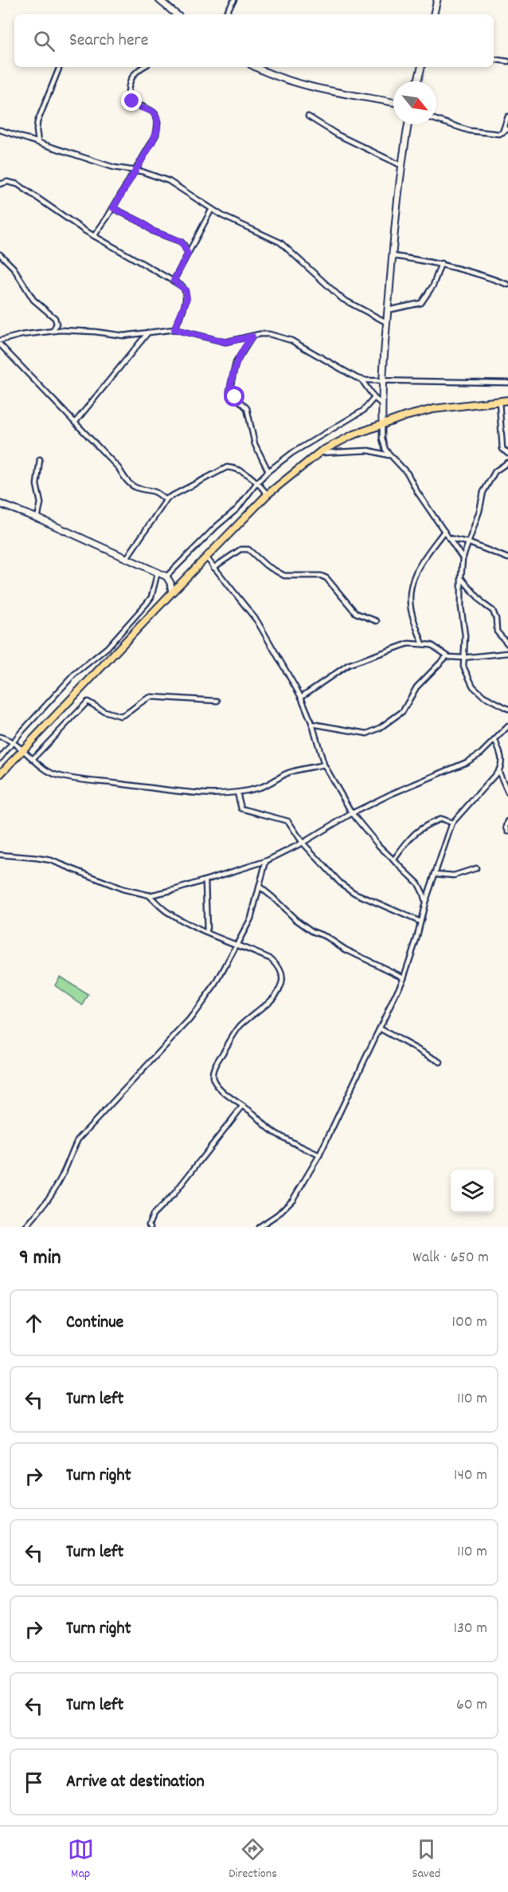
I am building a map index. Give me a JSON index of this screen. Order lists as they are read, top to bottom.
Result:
{
  "north": "bottom right",
  "page": {
    "search": "Search here",
    "heading": ["9 min", "Walk · 650 m"],
    "list": [
      ["Continue", "100 m"],
      ["Turn left", "110 m"],
      ["Turn right", "140 m"],
      ["Turn left", "110 m"],
      ["Turn right", "130 m"],
      ["Turn left", "60 m"],
      "Arrive at destination"
    ],
    "nav": ["Map", "Directions", "Saved"]
  }
}
